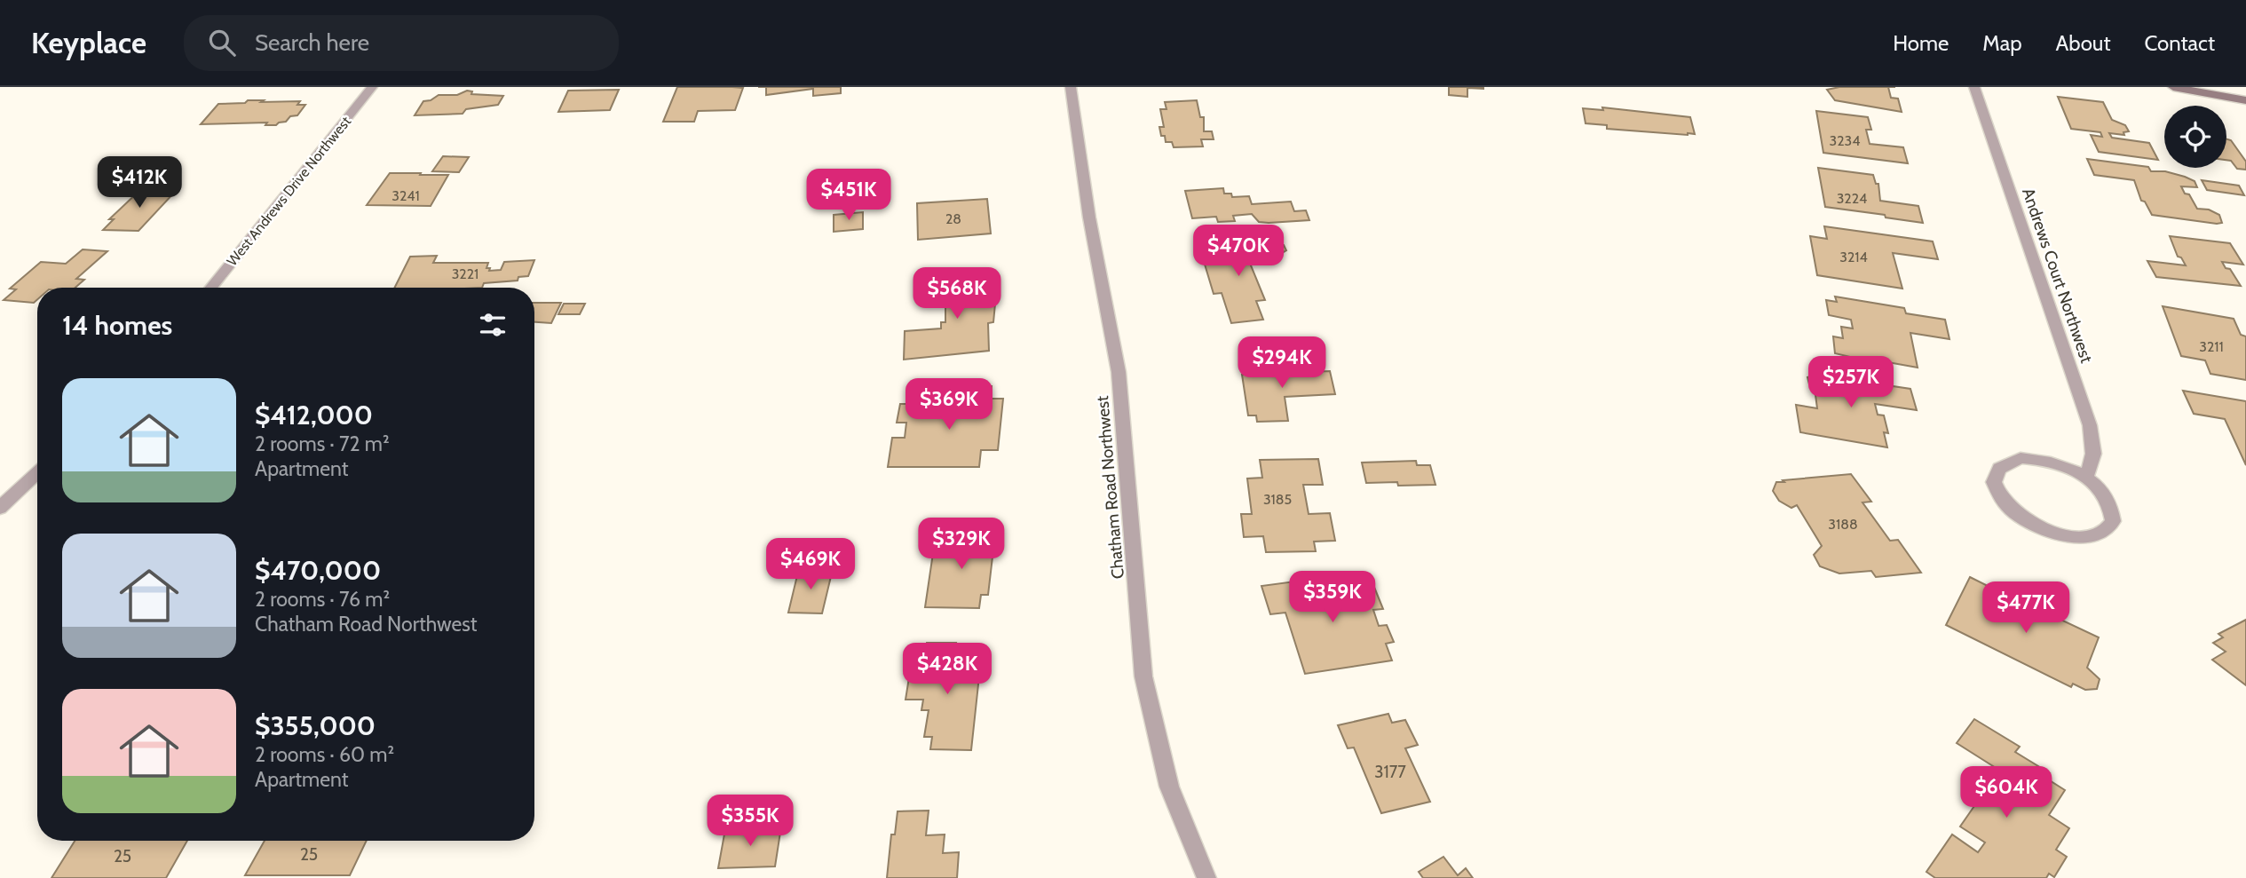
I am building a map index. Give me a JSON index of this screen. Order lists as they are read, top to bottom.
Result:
{
  "streets": {
    "street": ["West Andrews Drive Northwest", "Andrews Court Northwest", "Chatham Road Northwest"]
  },
  "house_numbers": [
    "3234",
    "3241",
    "3224",
    "28",
    "3214",
    "3221",
    "3211",
    "3185",
    "3188",
    "3177",
    "25",
    "25"
  ],
  "page": {
    "header": "Keyplace",
    "search": "Search here",
    "nav": [
      "Home",
      "Map",
      "About",
      "Contact"
    ],
    "price": [
      "$412K",
      "$451K",
      "$470K",
      "$568K",
      "$294K",
      "$257K",
      "$369K",
      "$329K",
      "$469K",
      "$359K",
      "$477K",
      "$428K",
      "$604K",
      "$355K"
    ],
    "heading": "14 homes",
    "list": [
      {
        "name": "$412,000",
        "note": "2 rooms · 72 m² · Apartment"
      },
      {
        "name": "$470,000",
        "note": "2 rooms · 76 m² · Chatham Road Northwest"
      },
      {
        "name": "$355,000",
        "note": "2 rooms · 60 m² · Apartment"
      }
    ]
  }
}
